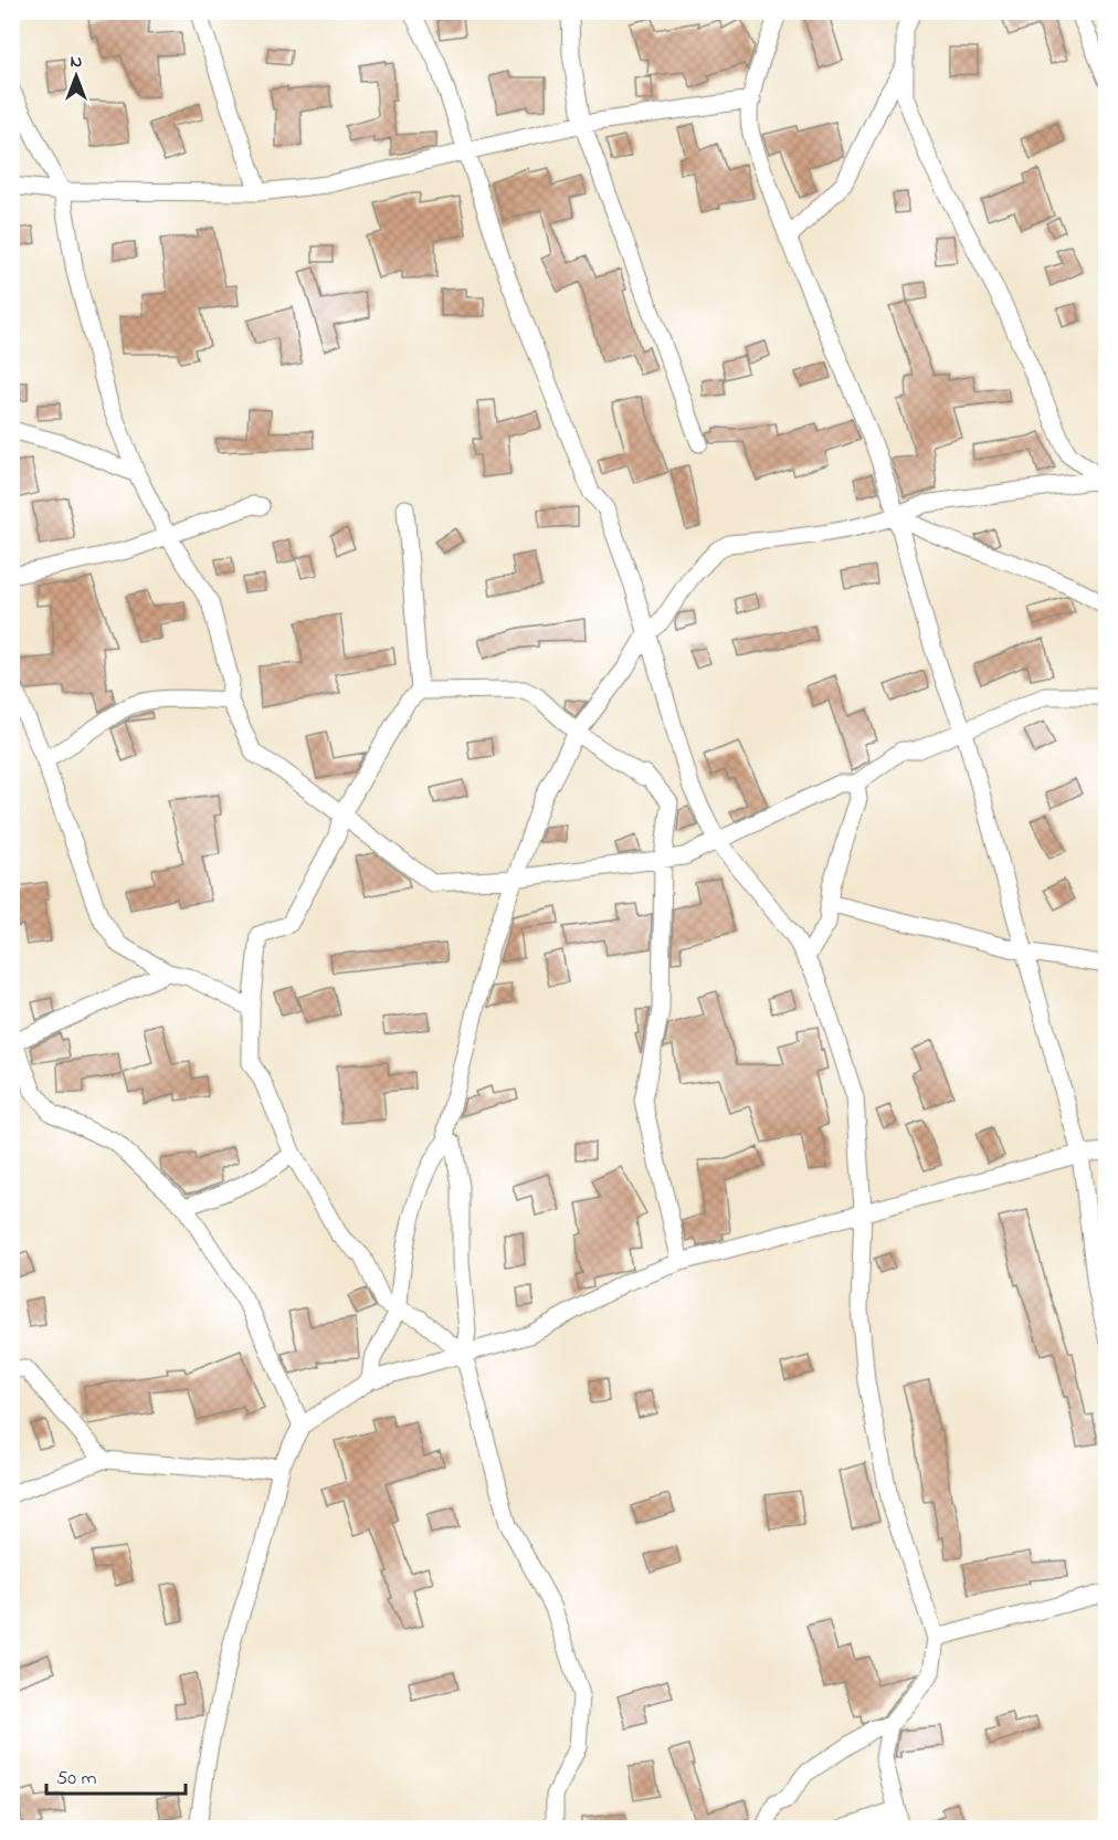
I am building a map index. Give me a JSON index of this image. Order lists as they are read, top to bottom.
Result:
{
  "scale_bar": "50 m",
  "north": "top"
}
